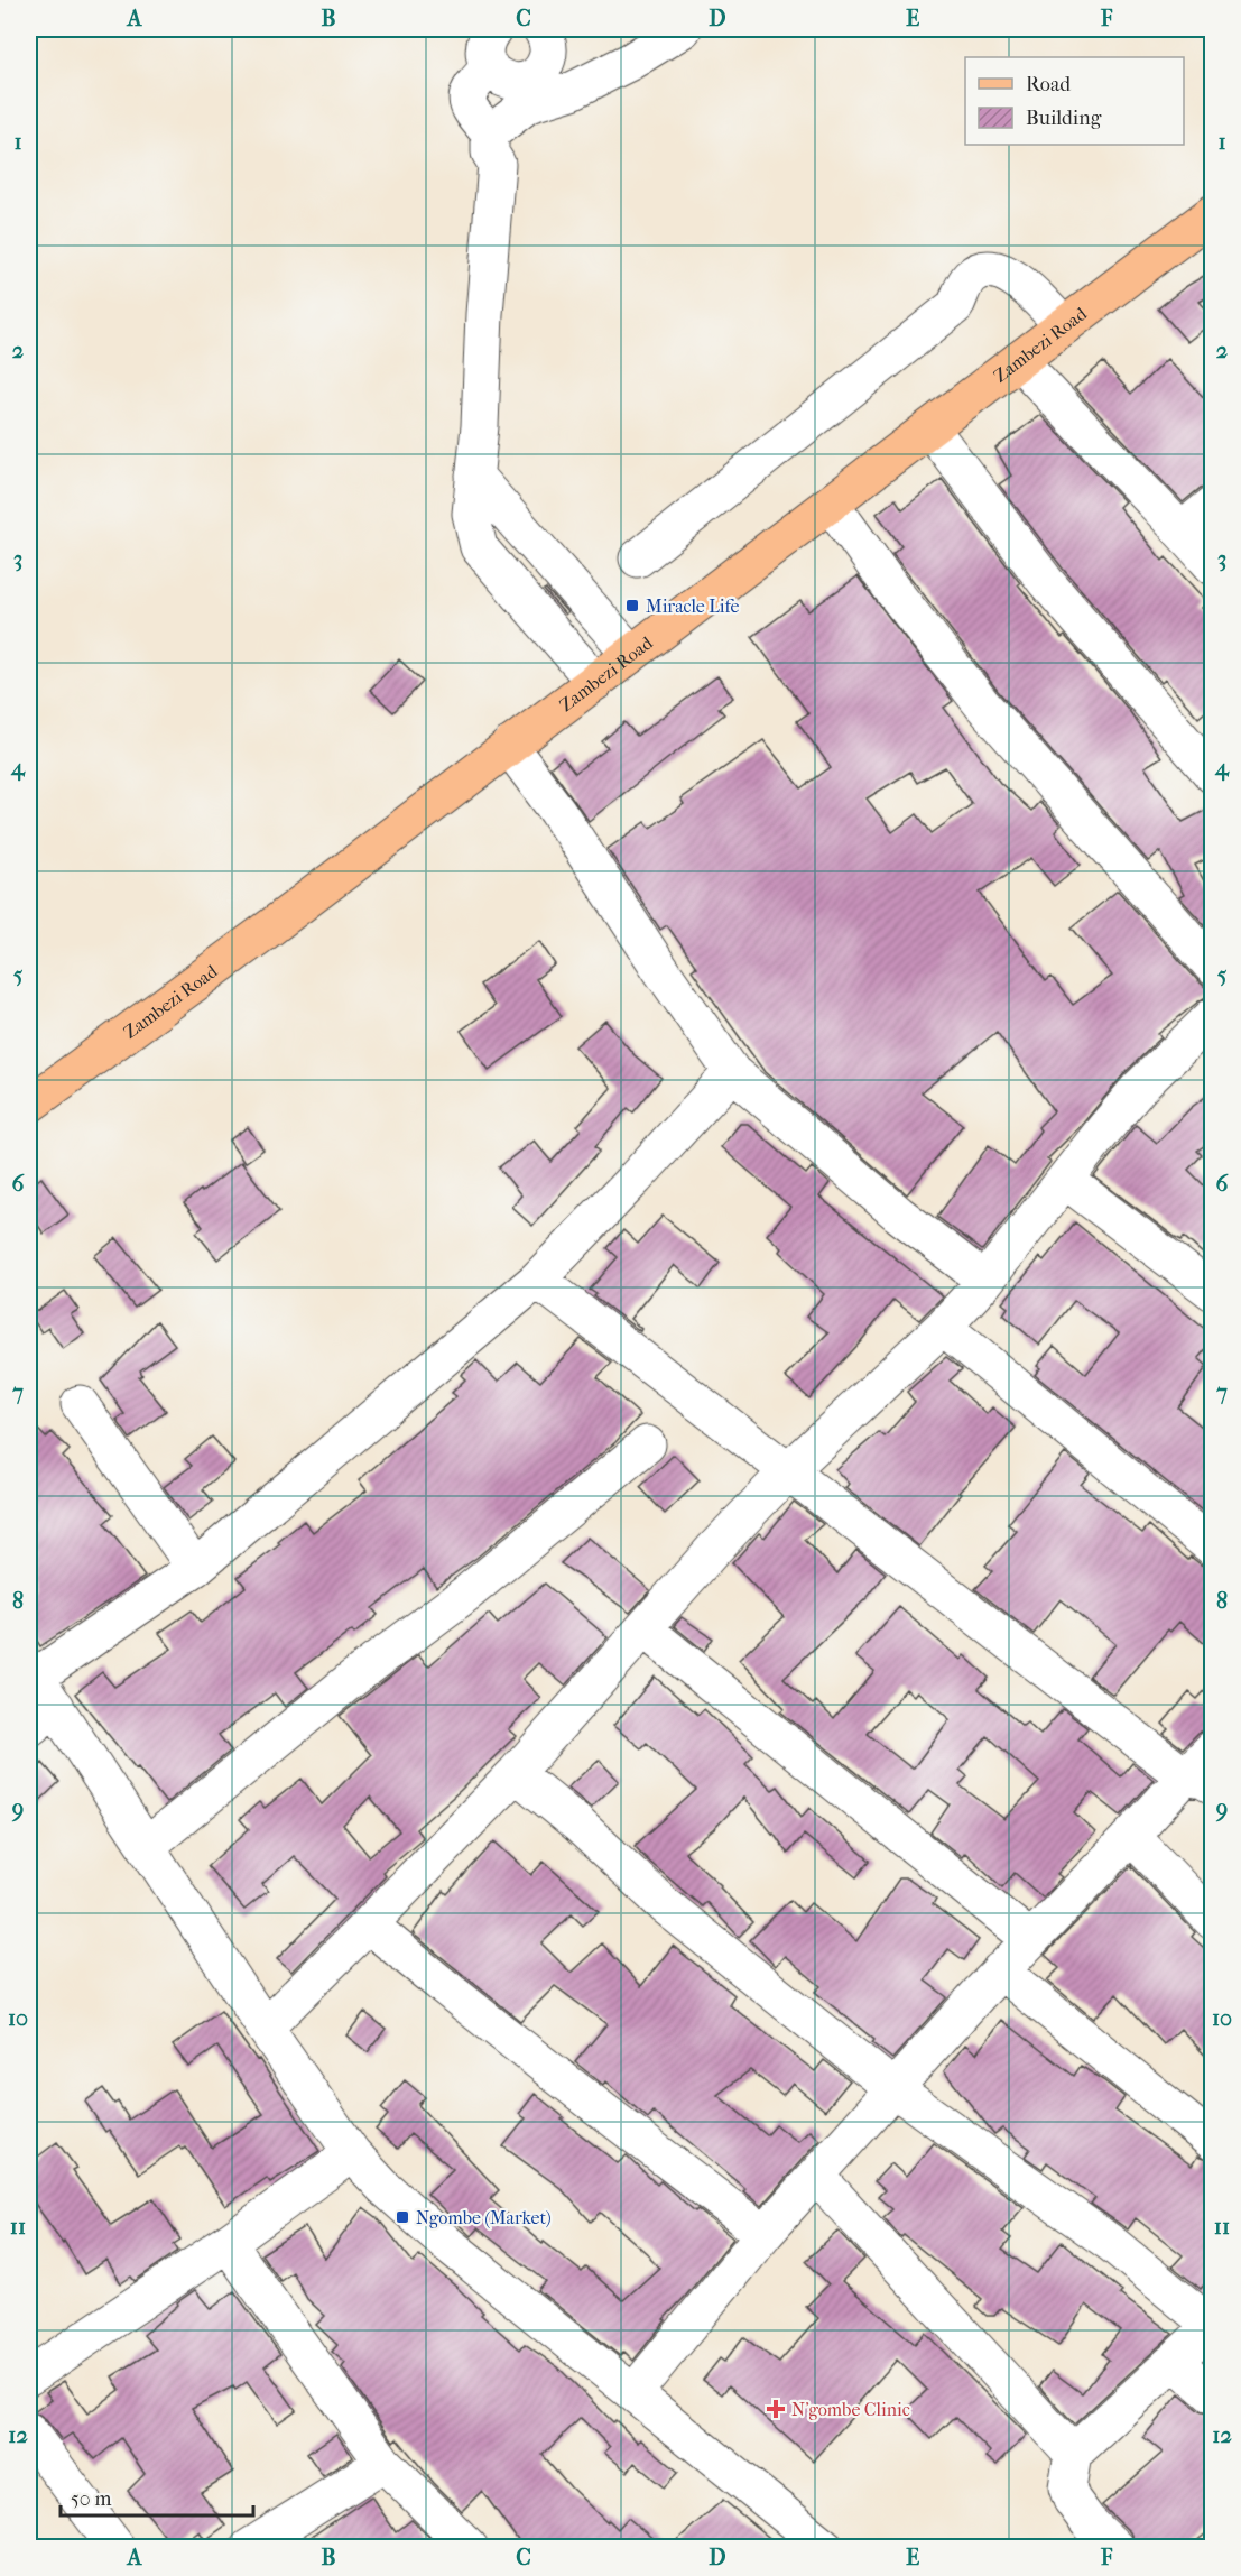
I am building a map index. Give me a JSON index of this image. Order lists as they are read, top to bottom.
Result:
{
  "streets": {
    "main road": ["Zambezi Road"]
  },
  "places": {
    "transit": ["Miracle Life", "Ngombe (Market)"],
    "health": ["N'gombe Clinic"]
  },
  "legend": ["Road", "Building"],
  "scale_bar": "50 m",
  "grid": {
    "columns": [
      "A",
      "B",
      "C",
      "D",
      "E",
      "F"
    ],
    "rows": [
      "1",
      "2",
      "3",
      "4",
      "5",
      "6",
      "7",
      "8",
      "9",
      "10",
      "11",
      "12"
    ]
  }
}
